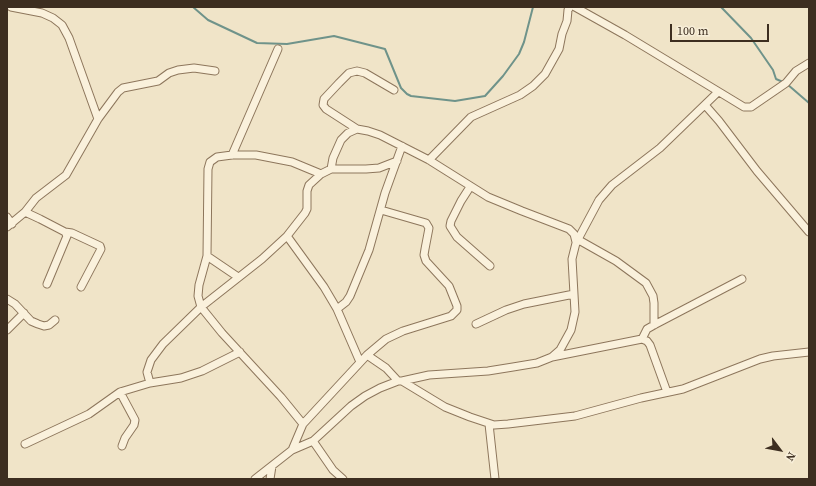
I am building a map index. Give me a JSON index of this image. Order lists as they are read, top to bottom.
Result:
{
  "scale_bar": "100 m",
  "north": "bottom right"
}
